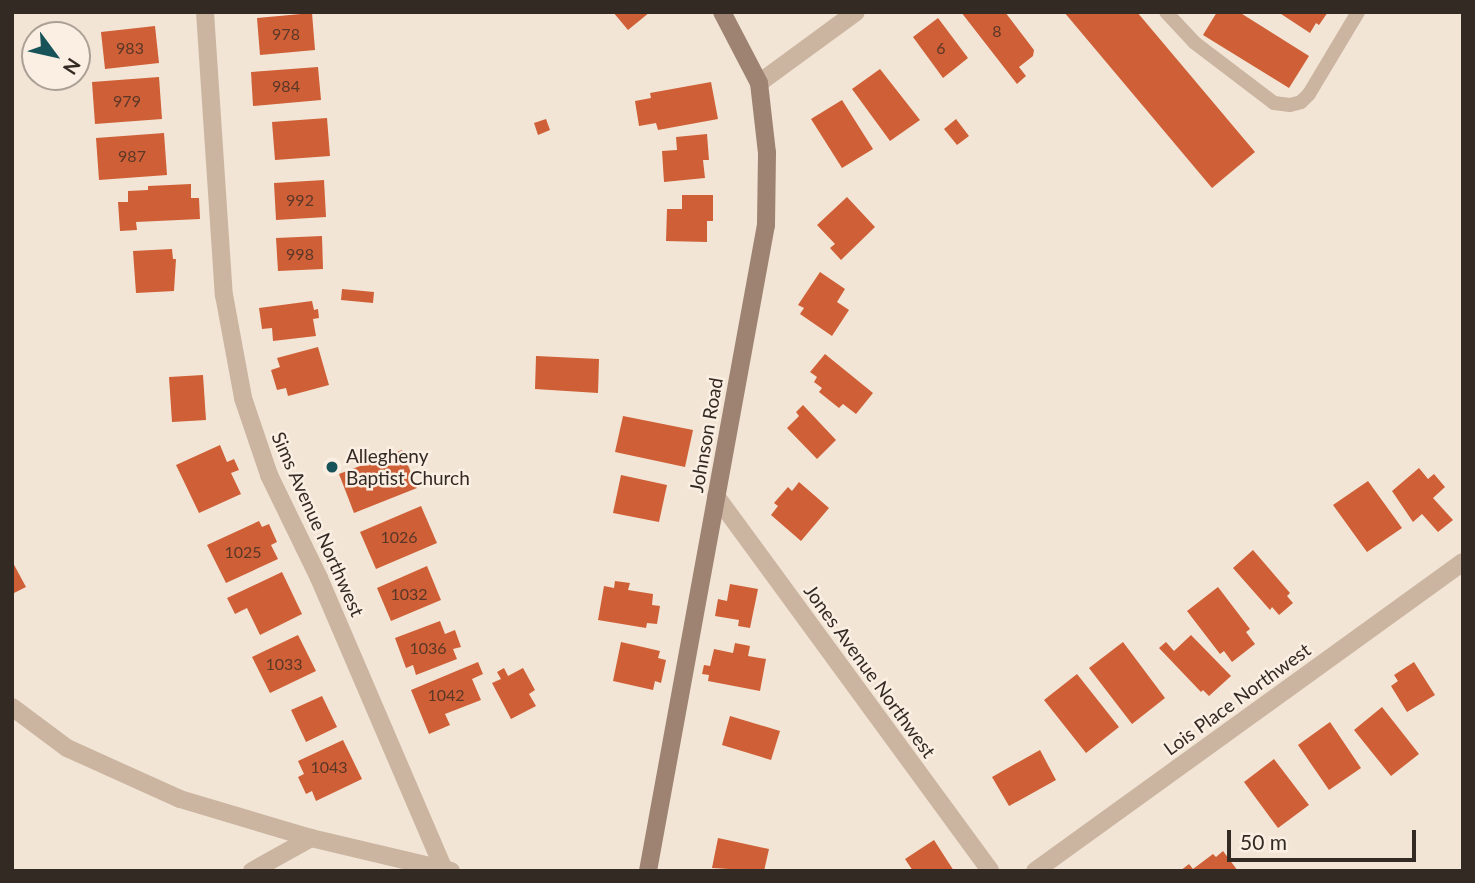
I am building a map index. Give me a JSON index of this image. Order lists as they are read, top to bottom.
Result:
{
  "streets": {
    "street": [
      "Johnson Road",
      "Sims Avenue Northwest",
      "Jones Avenue Northwest",
      "Lois Place Northwest"
    ]
  },
  "crossings": [
    ["Johnson Road", "Jones Avenue Northwest"]
  ],
  "places": ["Allegheny Baptist Church"],
  "house_numbers": [
    "8",
    "978",
    "983",
    "6",
    "984",
    "979",
    "987",
    "992",
    "998",
    "1026",
    "1025",
    "1032",
    "1036",
    "1033",
    "1042",
    "1043"
  ],
  "scale_bar": "50 m",
  "north": "bottom right"
}
